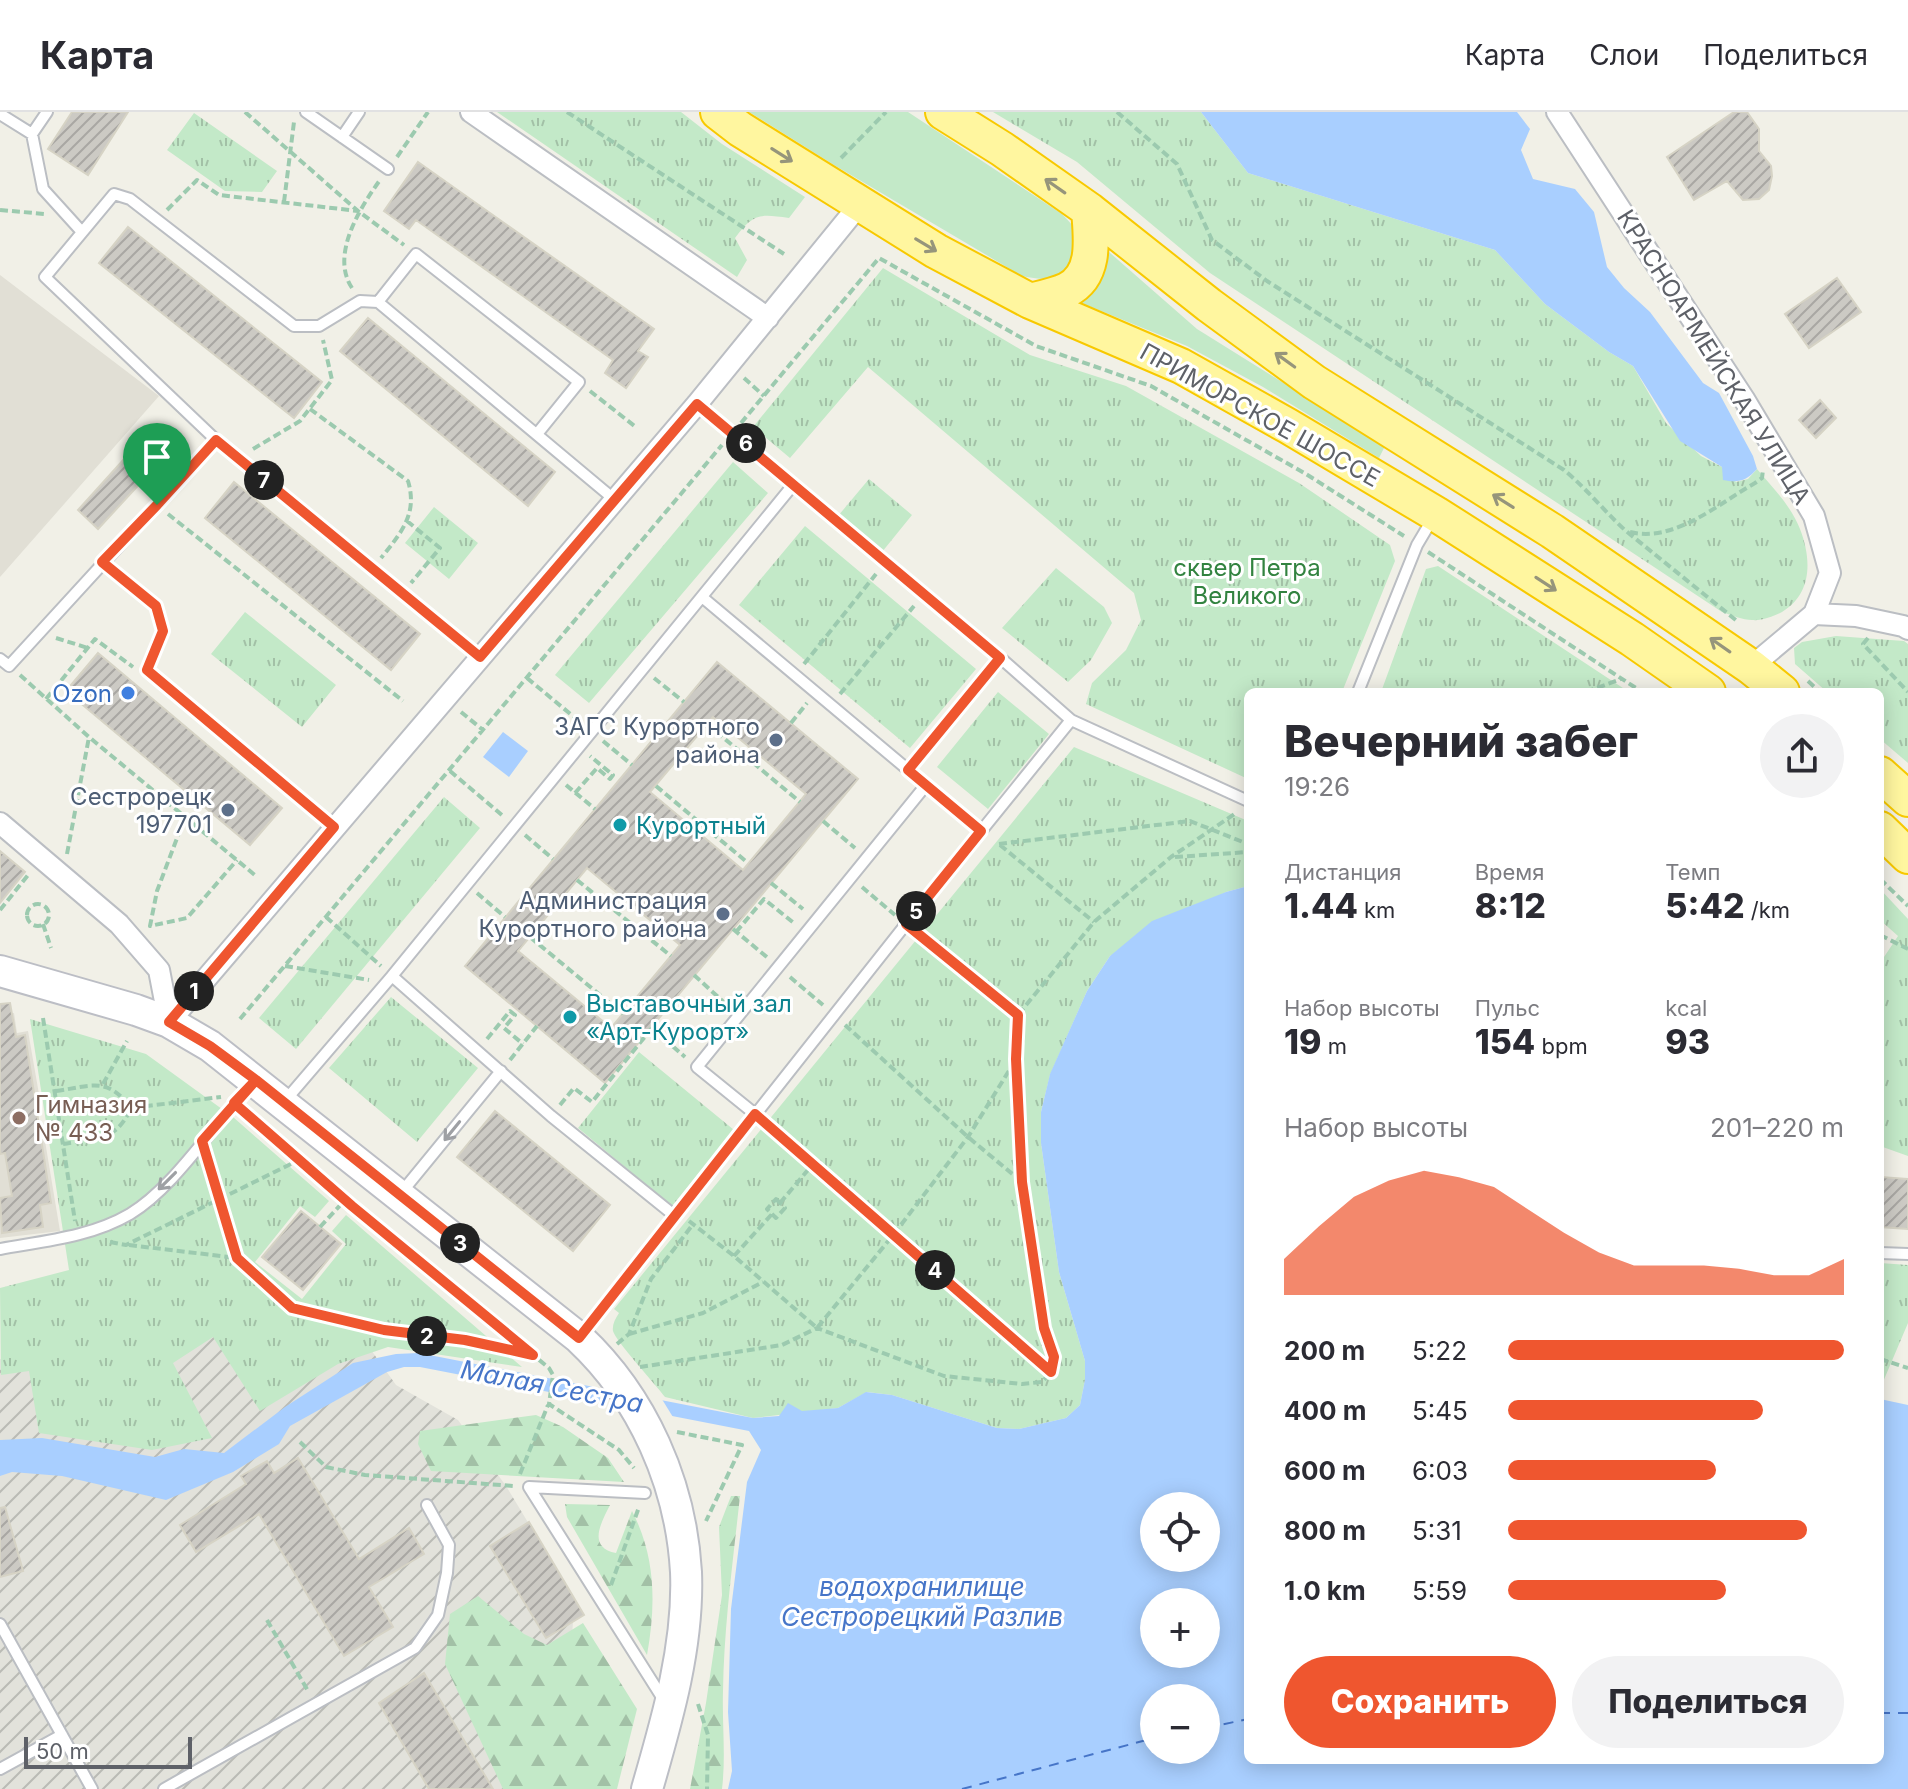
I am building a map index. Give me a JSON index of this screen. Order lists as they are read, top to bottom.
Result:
{
  "streets": {
    "highway": ["ПРИМОРСКОЕ ШОССЕ"],
    "street": ["КРАСНОАРМЕЙСКАЯ УЛИЦА"]
  },
  "water": ["Малая Сестра", "водохранилище Сестрорецкий Разлив"],
  "parks": ["сквер Петра Великого"],
  "places": [
    "Ozon",
    "ЗАГС Курортного района",
    "Сестрорецк 197701",
    "Курортный",
    "Администрация Курортного района",
    "Выставочный зал «Арт-Курорт»",
    "Гимназия № 433"
  ],
  "scale_bar": "50 m",
  "page": {
    "header": "Карта",
    "nav": ["Карта", "Слои", "Поделиться"],
    "pins": [
      "6",
      "7",
      "5",
      "1",
      "3",
      "4",
      "2"
    ],
    "heading": ["Вечерний забег", "19:26"],
    "stats": [
      ["Дистанция", "1.44 km"],
      ["Время", "8:12"],
      ["Темп", "5:42 /km"],
      ["Набор высоты", "19 m"],
      ["Пульс", "154 bpm"],
      ["kcal", "93"]
    ],
    "chart": ["Набор высоты", "201–220 m"],
    "list": [
      {
        "name": "200 m",
        "note": "5:22"
      },
      {
        "name": "400 m",
        "note": "5:45"
      },
      {
        "name": "600 m",
        "note": "6:03"
      },
      {
        "name": "800 m",
        "note": "5:31"
      },
      {
        "name": "1.0 km",
        "note": "5:59"
      }
    ],
    "map_buttons": ["+", "−"],
    "buttons": ["Сохранить", "Поделиться"],
    "scale": "50 m"
  }
}
